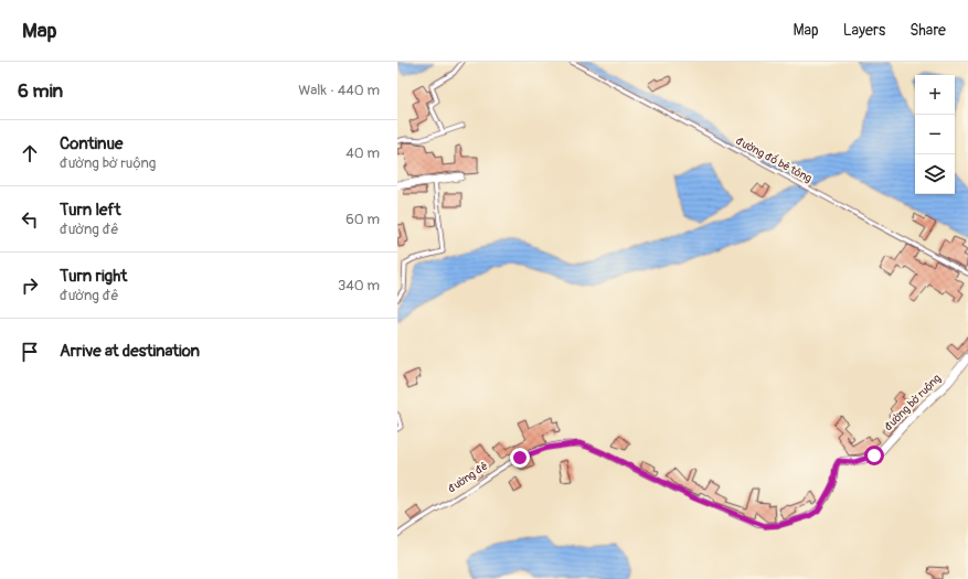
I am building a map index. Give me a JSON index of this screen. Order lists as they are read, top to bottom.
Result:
{
  "streets": {
    "street": ["đường bờ ruộng"],
    "lane": ["đường đổ bê tông", "đường đê"]
  },
  "crossings": [
    ["đường bờ ruộng", "đường đê"]
  ],
  "page": {
    "header": "Map",
    "nav": ["Map", "Layers", "Share"],
    "heading": ["6 min", "Walk · 440 m"],
    "map_buttons": ["+", "−"],
    "list": [
      ["Continue", "đường bờ ruộng", "40 m"],
      ["Turn left", "đường đê", "60 m"],
      ["Turn right", "đường đê", "340 m"],
      "Arrive at destination"
    ]
  }
}
